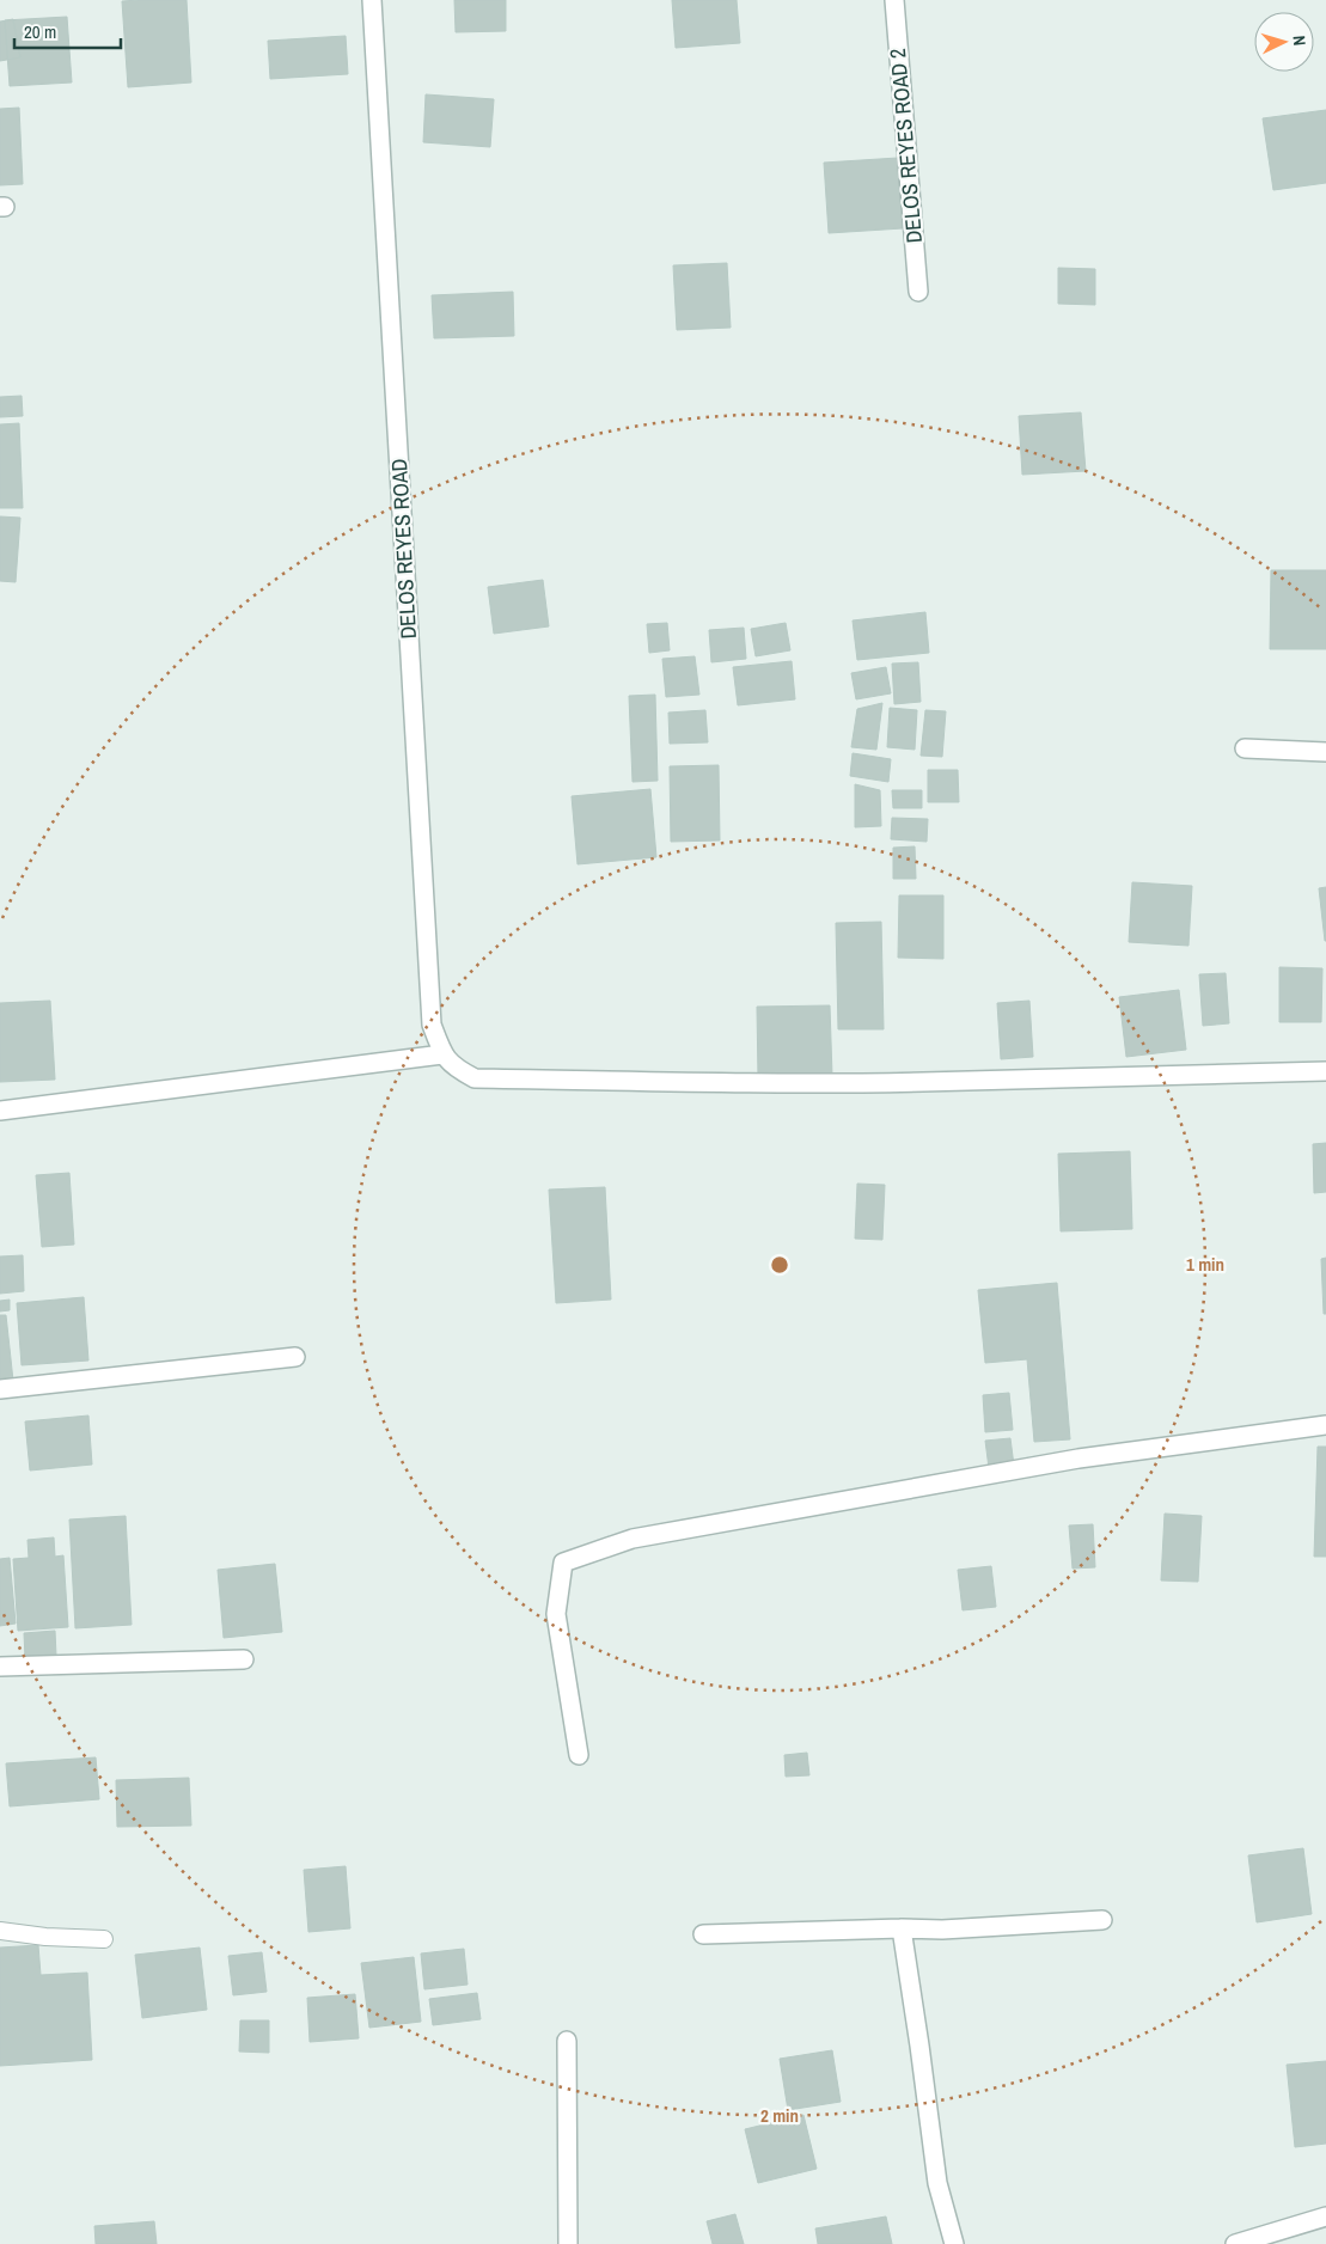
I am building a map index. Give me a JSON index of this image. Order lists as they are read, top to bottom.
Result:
{
  "streets": {
    "street": ["DELOS REYES ROAD 2", "DELOS REYES ROAD"]
  },
  "scale_bar": "20 m",
  "north": "right",
  "rings": ["1 min", "2 min"]
}
